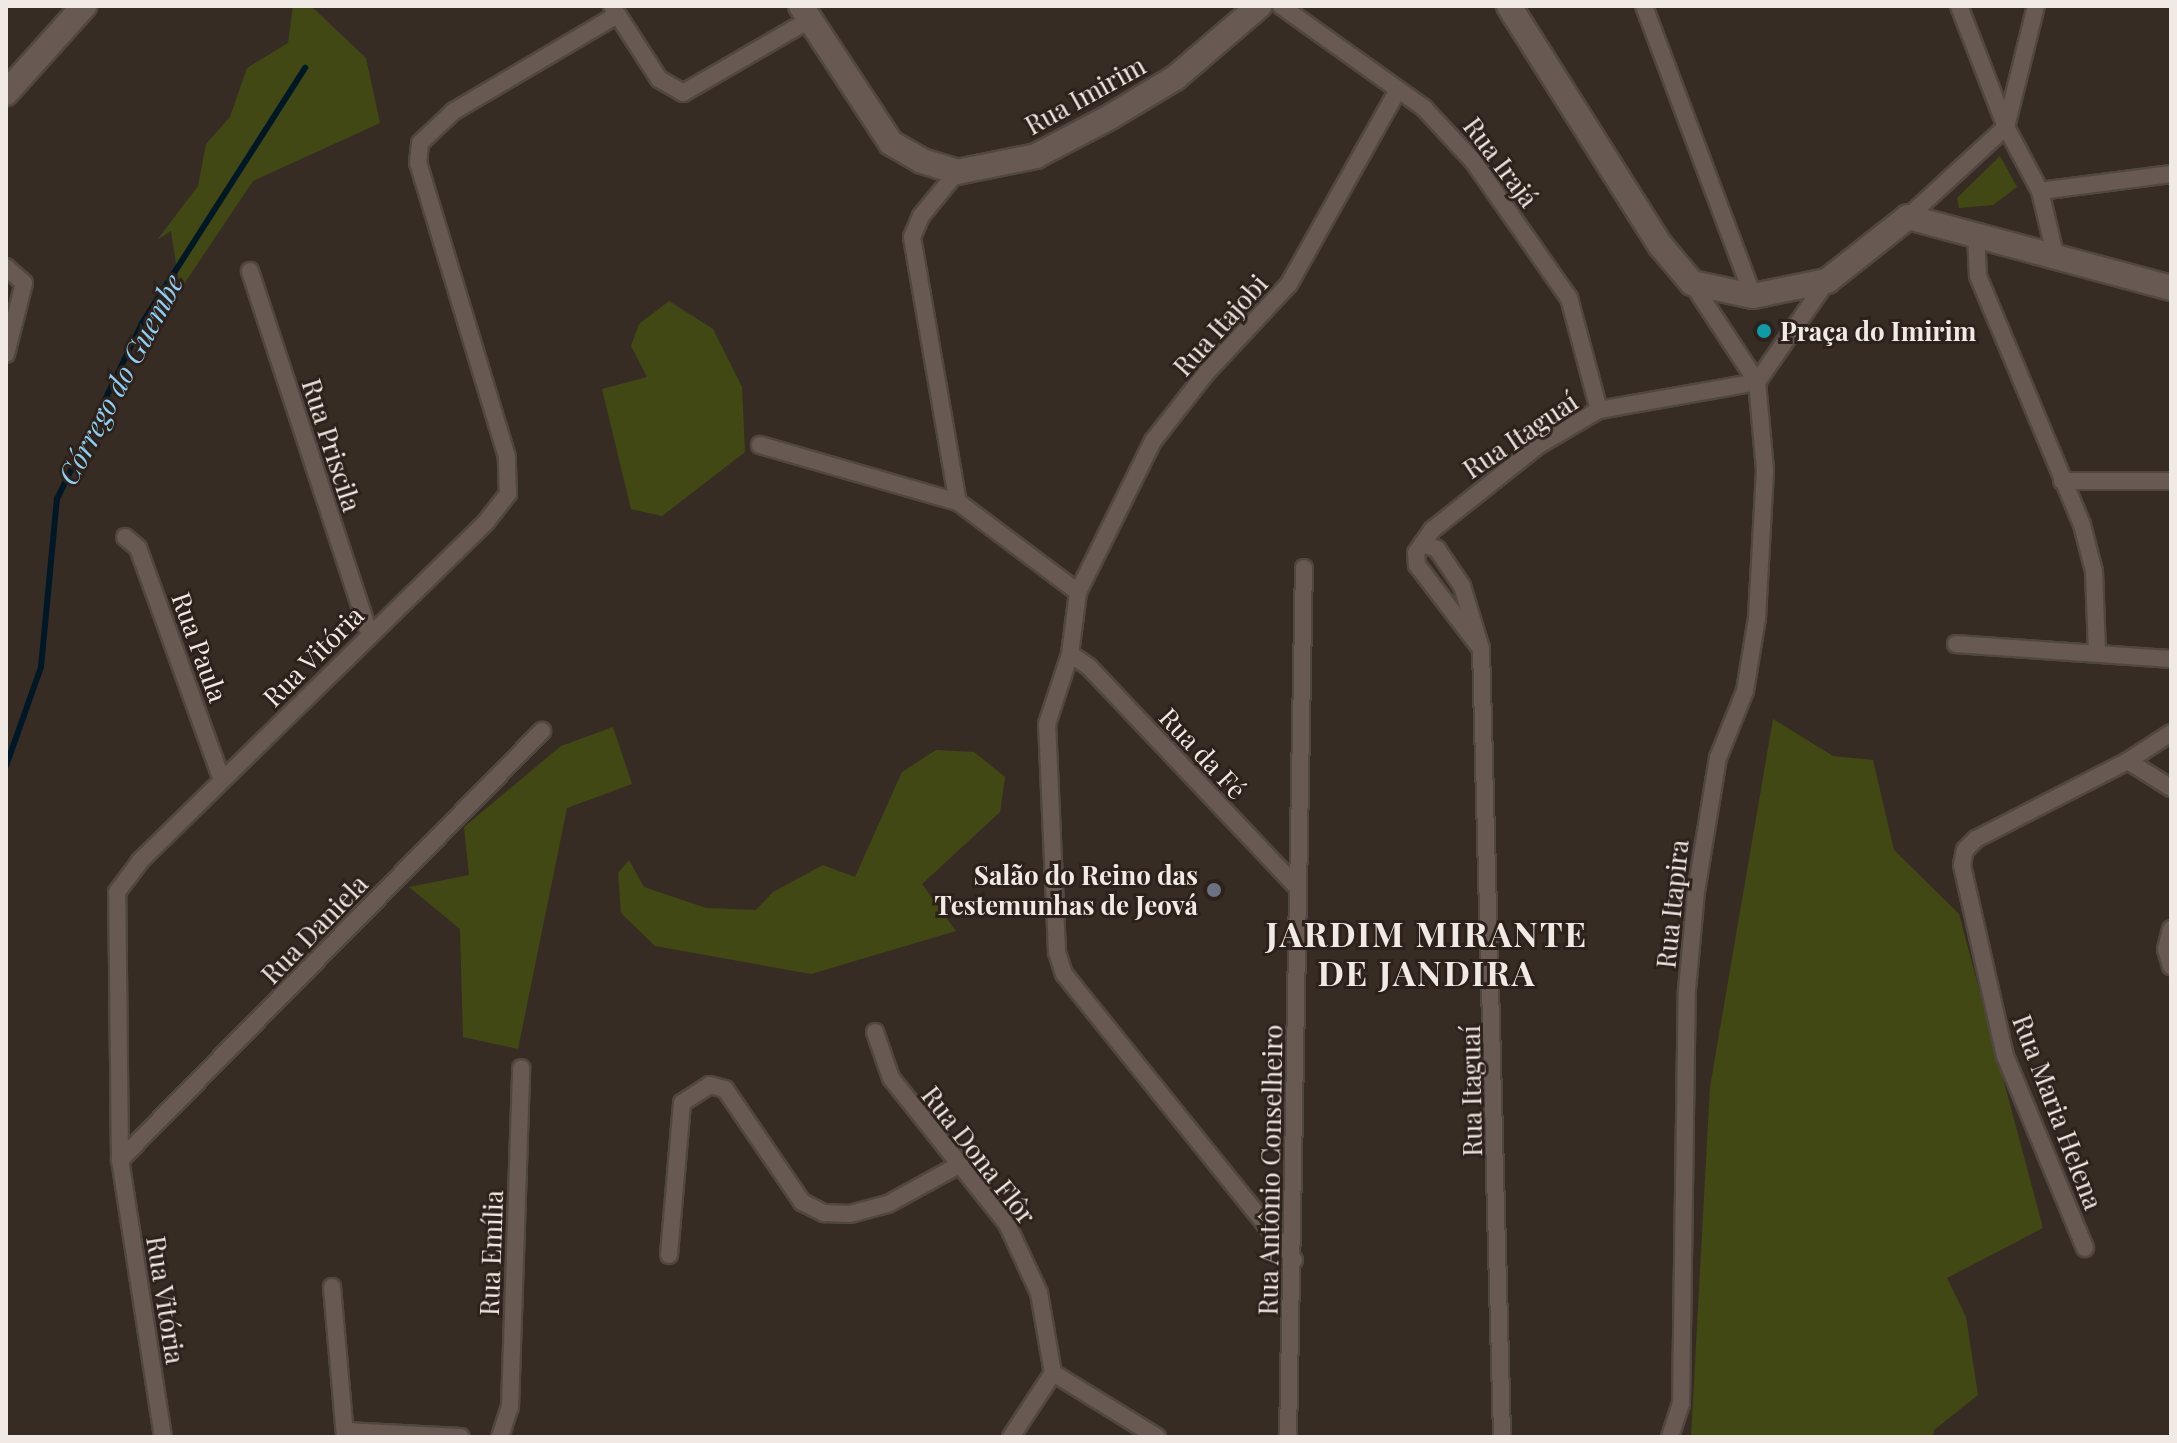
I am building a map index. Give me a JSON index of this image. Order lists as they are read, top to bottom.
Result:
{
  "streets": {
    "street": [
      "Rua Imirim",
      "Rua Irajá",
      "Rua Itajobi",
      "Rua Itaguaí",
      "Rua Priscila",
      "Rua Paula",
      "Rua Vitória",
      "Rua da Fé",
      "Rua Itapira",
      "Rua Daniela",
      "Rua Maria Helena",
      "Rua Dona Flôr",
      "Rua Antônio Conselheiro",
      "Rua Emília"
    ]
  },
  "crossings": [
    ["Rua Irajá", "Rua Itajobi"],
    ["Rua Irajá", "Rua Itaguaí"],
    ["Rua Itajobi", "Rua da Fé"],
    ["Rua Itajobi", "Rua Antônio Conselheiro"],
    ["Rua Itaguaí", "Rua Itapira"],
    ["Rua Priscila", "Rua Vitória"],
    ["Rua Paula", "Rua Vitória"],
    ["Rua Vitória", "Rua Daniela"],
    ["Rua da Fé", "Rua Antônio Conselheiro"]
  ],
  "districts": ["JARDIM MIRANTE DE JANDIRA"],
  "water": ["Córrego do Guembe"],
  "places": ["Praça do Imirim", "Salão do Reino das Testemunhas de Jeová"]
}
